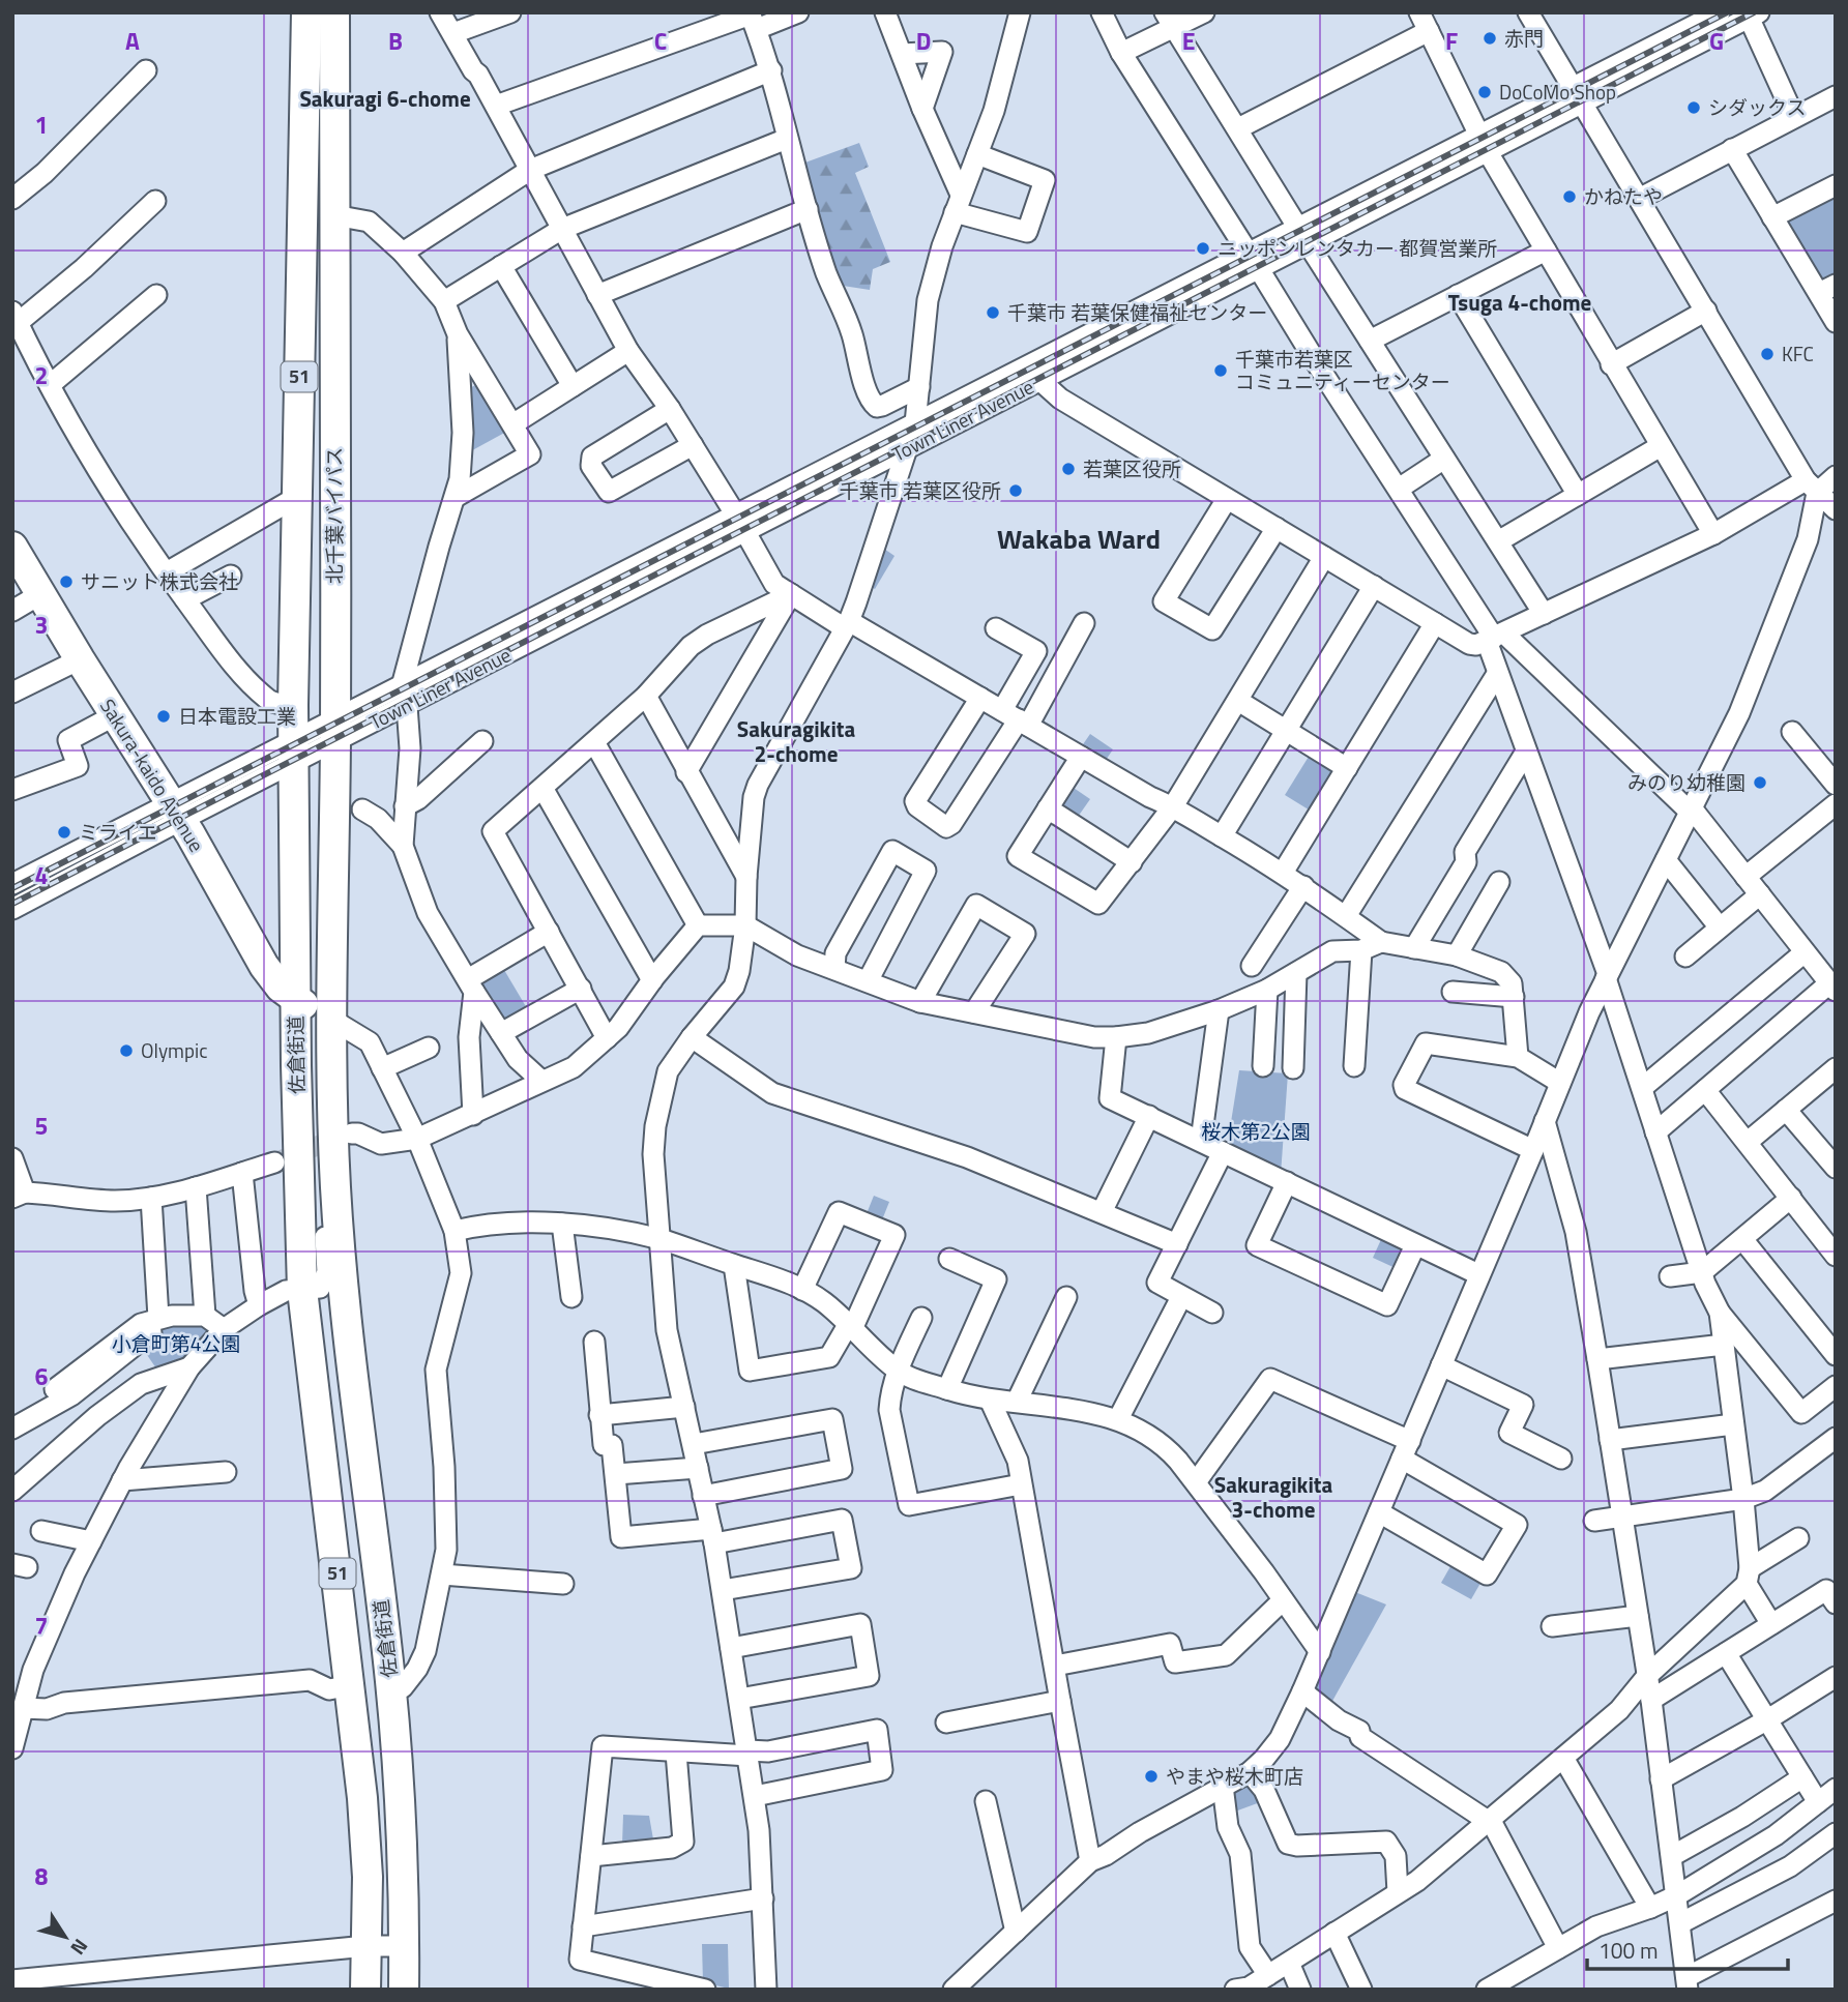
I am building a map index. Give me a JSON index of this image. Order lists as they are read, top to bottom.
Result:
{
  "streets": {
    "highway": [
      "51",
      "北千葉バイパス",
      "Sakura-kaido Avenue",
      "佐倉街道"
    ],
    "street": ["Town Liner Avenue"]
  },
  "crossings": [
    ["Town Liner Avenue", "北千葉バイパス"],
    ["Town Liner Avenue", "Sakura-kaido Avenue"],
    ["北千葉バイパス", "Sakura-kaido Avenue"],
    ["北千葉バイパス", "佐倉街道"],
    ["Sakura-kaido Avenue", "佐倉街道"]
  ],
  "districts": [
    "Sakuragi 6-chome",
    "Tsuga 4-chome",
    "Wakaba Ward",
    "Sakuragikita 2-chome",
    "Sakuragikita 3-chome"
  ],
  "parks": ["桜木第2公園", "小倉町第4公園"],
  "places": [
    "赤門",
    "DoCoMo Shop",
    "シダックス",
    "かねたや",
    "ニッポンレンタカー 都賀営業所",
    "千葉市 若葉保健福祉センター",
    "KFC",
    "千葉市若葉区 コミュニティーセンター",
    "若葉区役所",
    "千葉市 若葉区役所",
    "サニット株式会社",
    "日本電設工業",
    "みのり幼稚園",
    "ミライエ",
    "Olympic",
    "やまや桜木町店"
  ],
  "scale_bar": "100 m",
  "north": "bottom right",
  "grid": {
    "columns": [
      "A",
      "B",
      "C",
      "D",
      "E",
      "F",
      "G"
    ],
    "rows": [
      "1",
      "2",
      "3",
      "4",
      "5",
      "6",
      "7",
      "8"
    ]
  }
}
